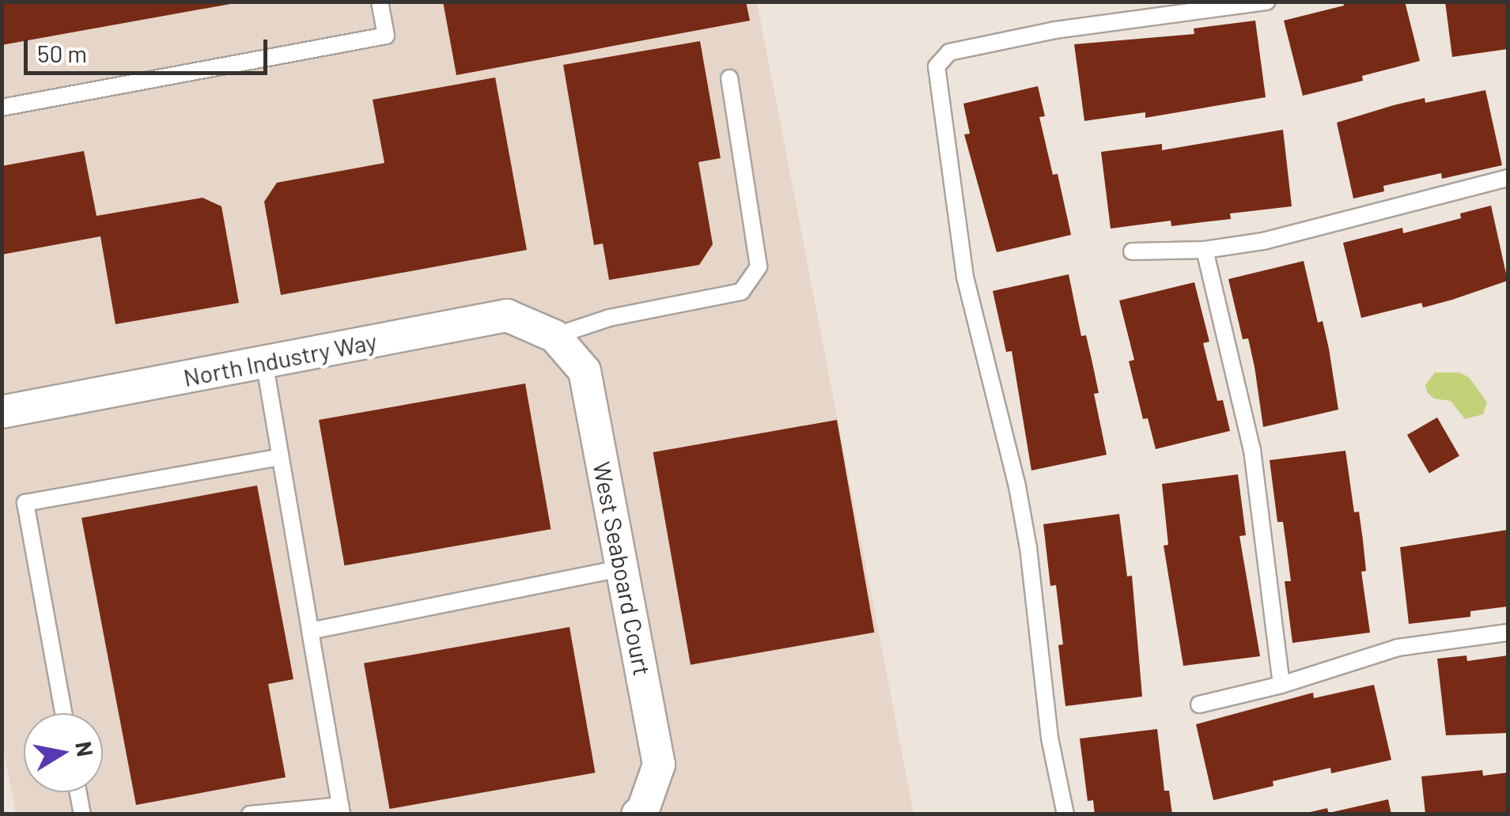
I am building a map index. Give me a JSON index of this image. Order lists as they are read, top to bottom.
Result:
{
  "streets": {
    "street": ["North Industry Way", "West Seaboard Court"]
  },
  "crossings": [
    ["North Industry Way", "West Seaboard Court"]
  ],
  "scale_bar": "50 m",
  "north": "right"
}
